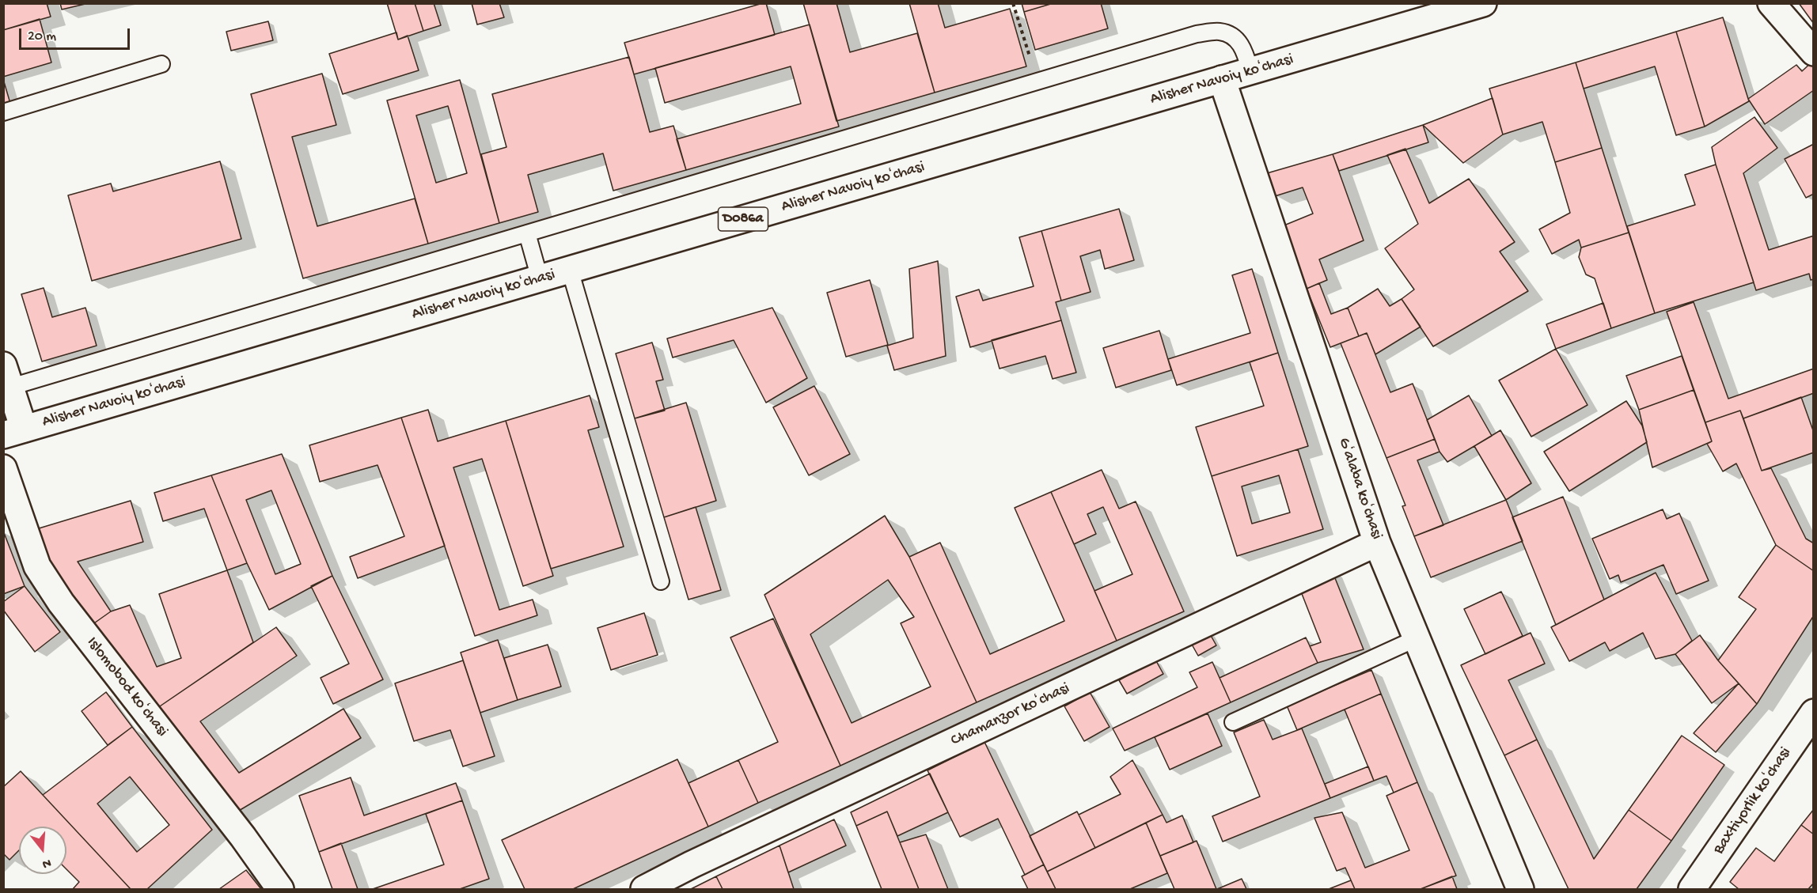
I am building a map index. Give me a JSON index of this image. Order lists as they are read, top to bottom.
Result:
{
  "streets": {
    "street": [
      "Alisher Navoiy koʻchasi",
      "D086a",
      "Gʻalaba koʻchasi",
      "Islomobod koʻchasi",
      "Chamanzor koʻchasi",
      "Baxtiyorlik koʻchasi"
    ]
  },
  "crossings": [
    ["Alisher Navoiy koʻchasi", "Gʻalaba koʻchasi"],
    ["Gʻalaba koʻchasi", "Chamanzor koʻchasi"]
  ],
  "scale_bar": "20 m",
  "north": "bottom"
}
